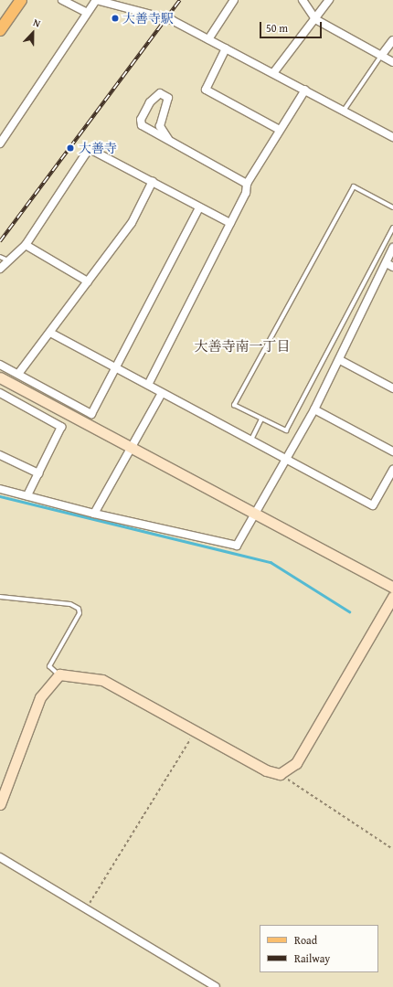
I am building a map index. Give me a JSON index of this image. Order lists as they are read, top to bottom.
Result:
{
  "districts": ["大善寺南一丁目"],
  "places": ["大善寺駅", "大善寺"],
  "legend": ["Road", "Railway"],
  "scale_bar": "50 m",
  "north": "top"
}
